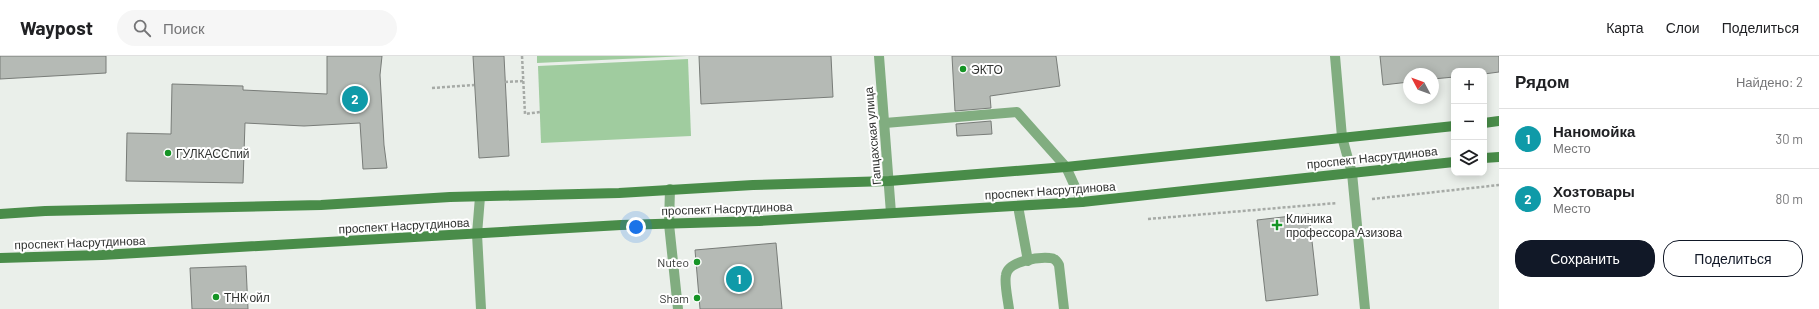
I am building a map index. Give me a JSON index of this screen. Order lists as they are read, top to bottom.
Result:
{
  "streets": {
    "main road": ["проспект Насрутдинова"],
    "street": ["Гапцахская улица"]
  },
  "crossings": [
    ["Гапцахская улица", "проспект Насрутдинова"]
  ],
  "places": {
    "other": [
      "ЭКТО",
      "ГУЛКАССпий",
      "Nuteo",
      "ТНК ойл",
      "Sham"
    ],
    "health": ["Клиника профессора Азизова"]
  },
  "north": "top left",
  "page": {
    "header": "Waypost",
    "search": "Поиск",
    "nav": ["Карта", "Слои", "Поделиться"],
    "heading": ["Рядом", "Найдено: 2"],
    "map_buttons": ["+", "−"],
    "pins": ["2", "1"],
    "list": [
      {
        "mark": "1",
        "name": "Наномойка",
        "note": "Место",
        "value": "30 m"
      },
      {
        "mark": "2",
        "name": "Хозтовары",
        "note": "Место",
        "value": "80 m"
      }
    ],
    "buttons": ["Сохранить", "Поделиться"]
  }
}
